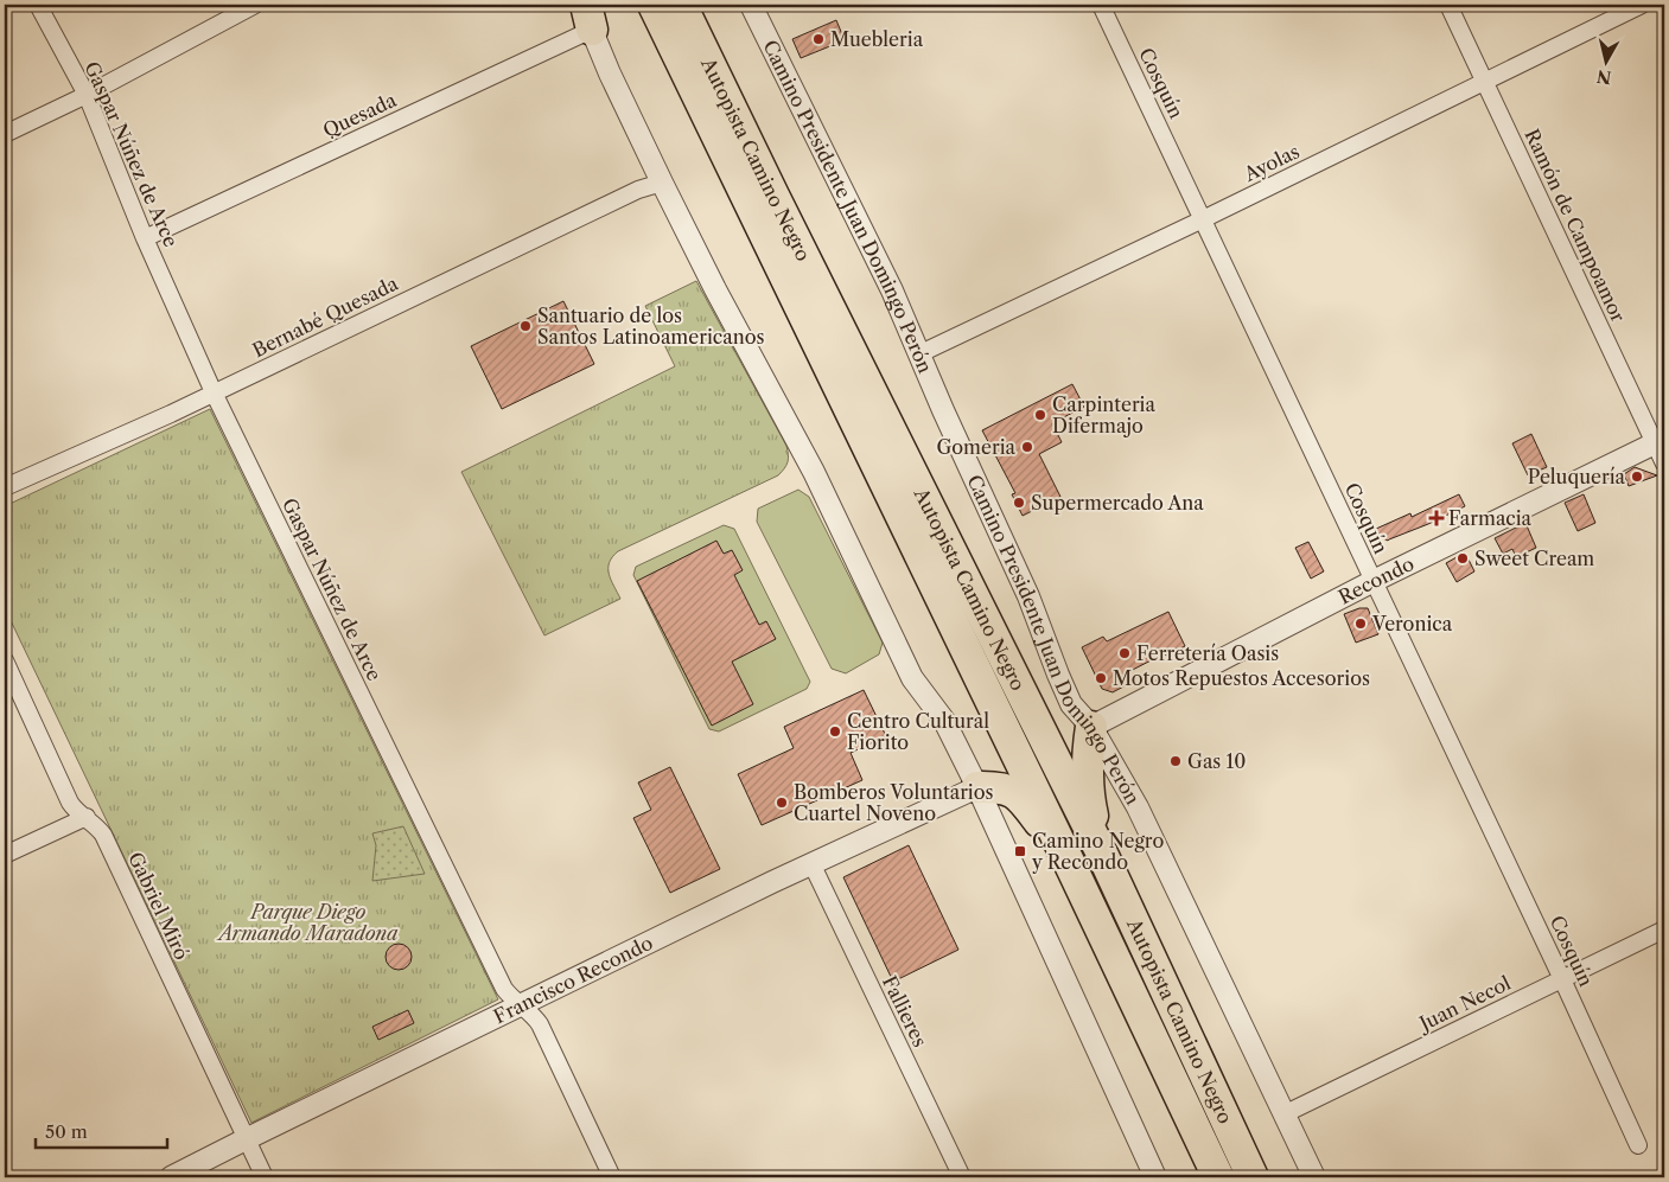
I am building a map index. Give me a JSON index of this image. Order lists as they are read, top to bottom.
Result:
{
  "streets": {
    "highway": ["Autopista Camino Negro"],
    "street": [
      "Cosquín",
      "Quesada",
      "Gaspar Núñez de Arce",
      "Ayolas",
      "Camino Presidente Juan Domingo Perón",
      "Ramón de Campoamor",
      "Bernabé Quesada",
      "Recondo",
      "Gabriel Miró",
      "Francisco Recondo",
      "Juan Necol",
      "Fallieres"
    ]
  },
  "crossings": [
    ["Cosquín", "Ayolas"],
    ["Cosquín", "Recondo"],
    ["Cosquín", "Juan Necol"],
    ["Quesada", "Gaspar Núñez de Arce"],
    ["Gaspar Núñez de Arce", "Bernabé Quesada"],
    ["Gaspar Núñez de Arce", "Francisco Recondo"],
    ["Ayolas", "Camino Presidente Juan Domingo Perón"],
    ["Ayolas", "Ramón de Campoamor"],
    ["Camino Presidente Juan Domingo Perón", "Recondo"],
    ["Camino Presidente Juan Domingo Perón", "Juan Necol"],
    ["Ramón de Campoamor", "Recondo"],
    ["Gabriel Miró", "Francisco Recondo"],
    ["Francisco Recondo", "Fallieres"]
  ],
  "parks": ["Parque Diego Armando Maradona"],
  "places": {
    "other": [
      "Muebleria",
      "Santuario de los Santos Latinoamericanos",
      "Carpinteria Difermajo",
      "Gomeria",
      "Peluquería",
      "Supermercado Ana",
      "Sweet Cream",
      "Veronica",
      "Ferretería Oasis",
      "Motos Repuestos Accesorios",
      "Centro Cultural Fiorito",
      "Gas 10",
      "Bomberos Voluntarios Cuartel Noveno"
    ],
    "health": ["Farmacia"],
    "transit": ["Camino Negro y Recondo"]
  },
  "scale_bar": "50 m",
  "north": "bottom"
}
